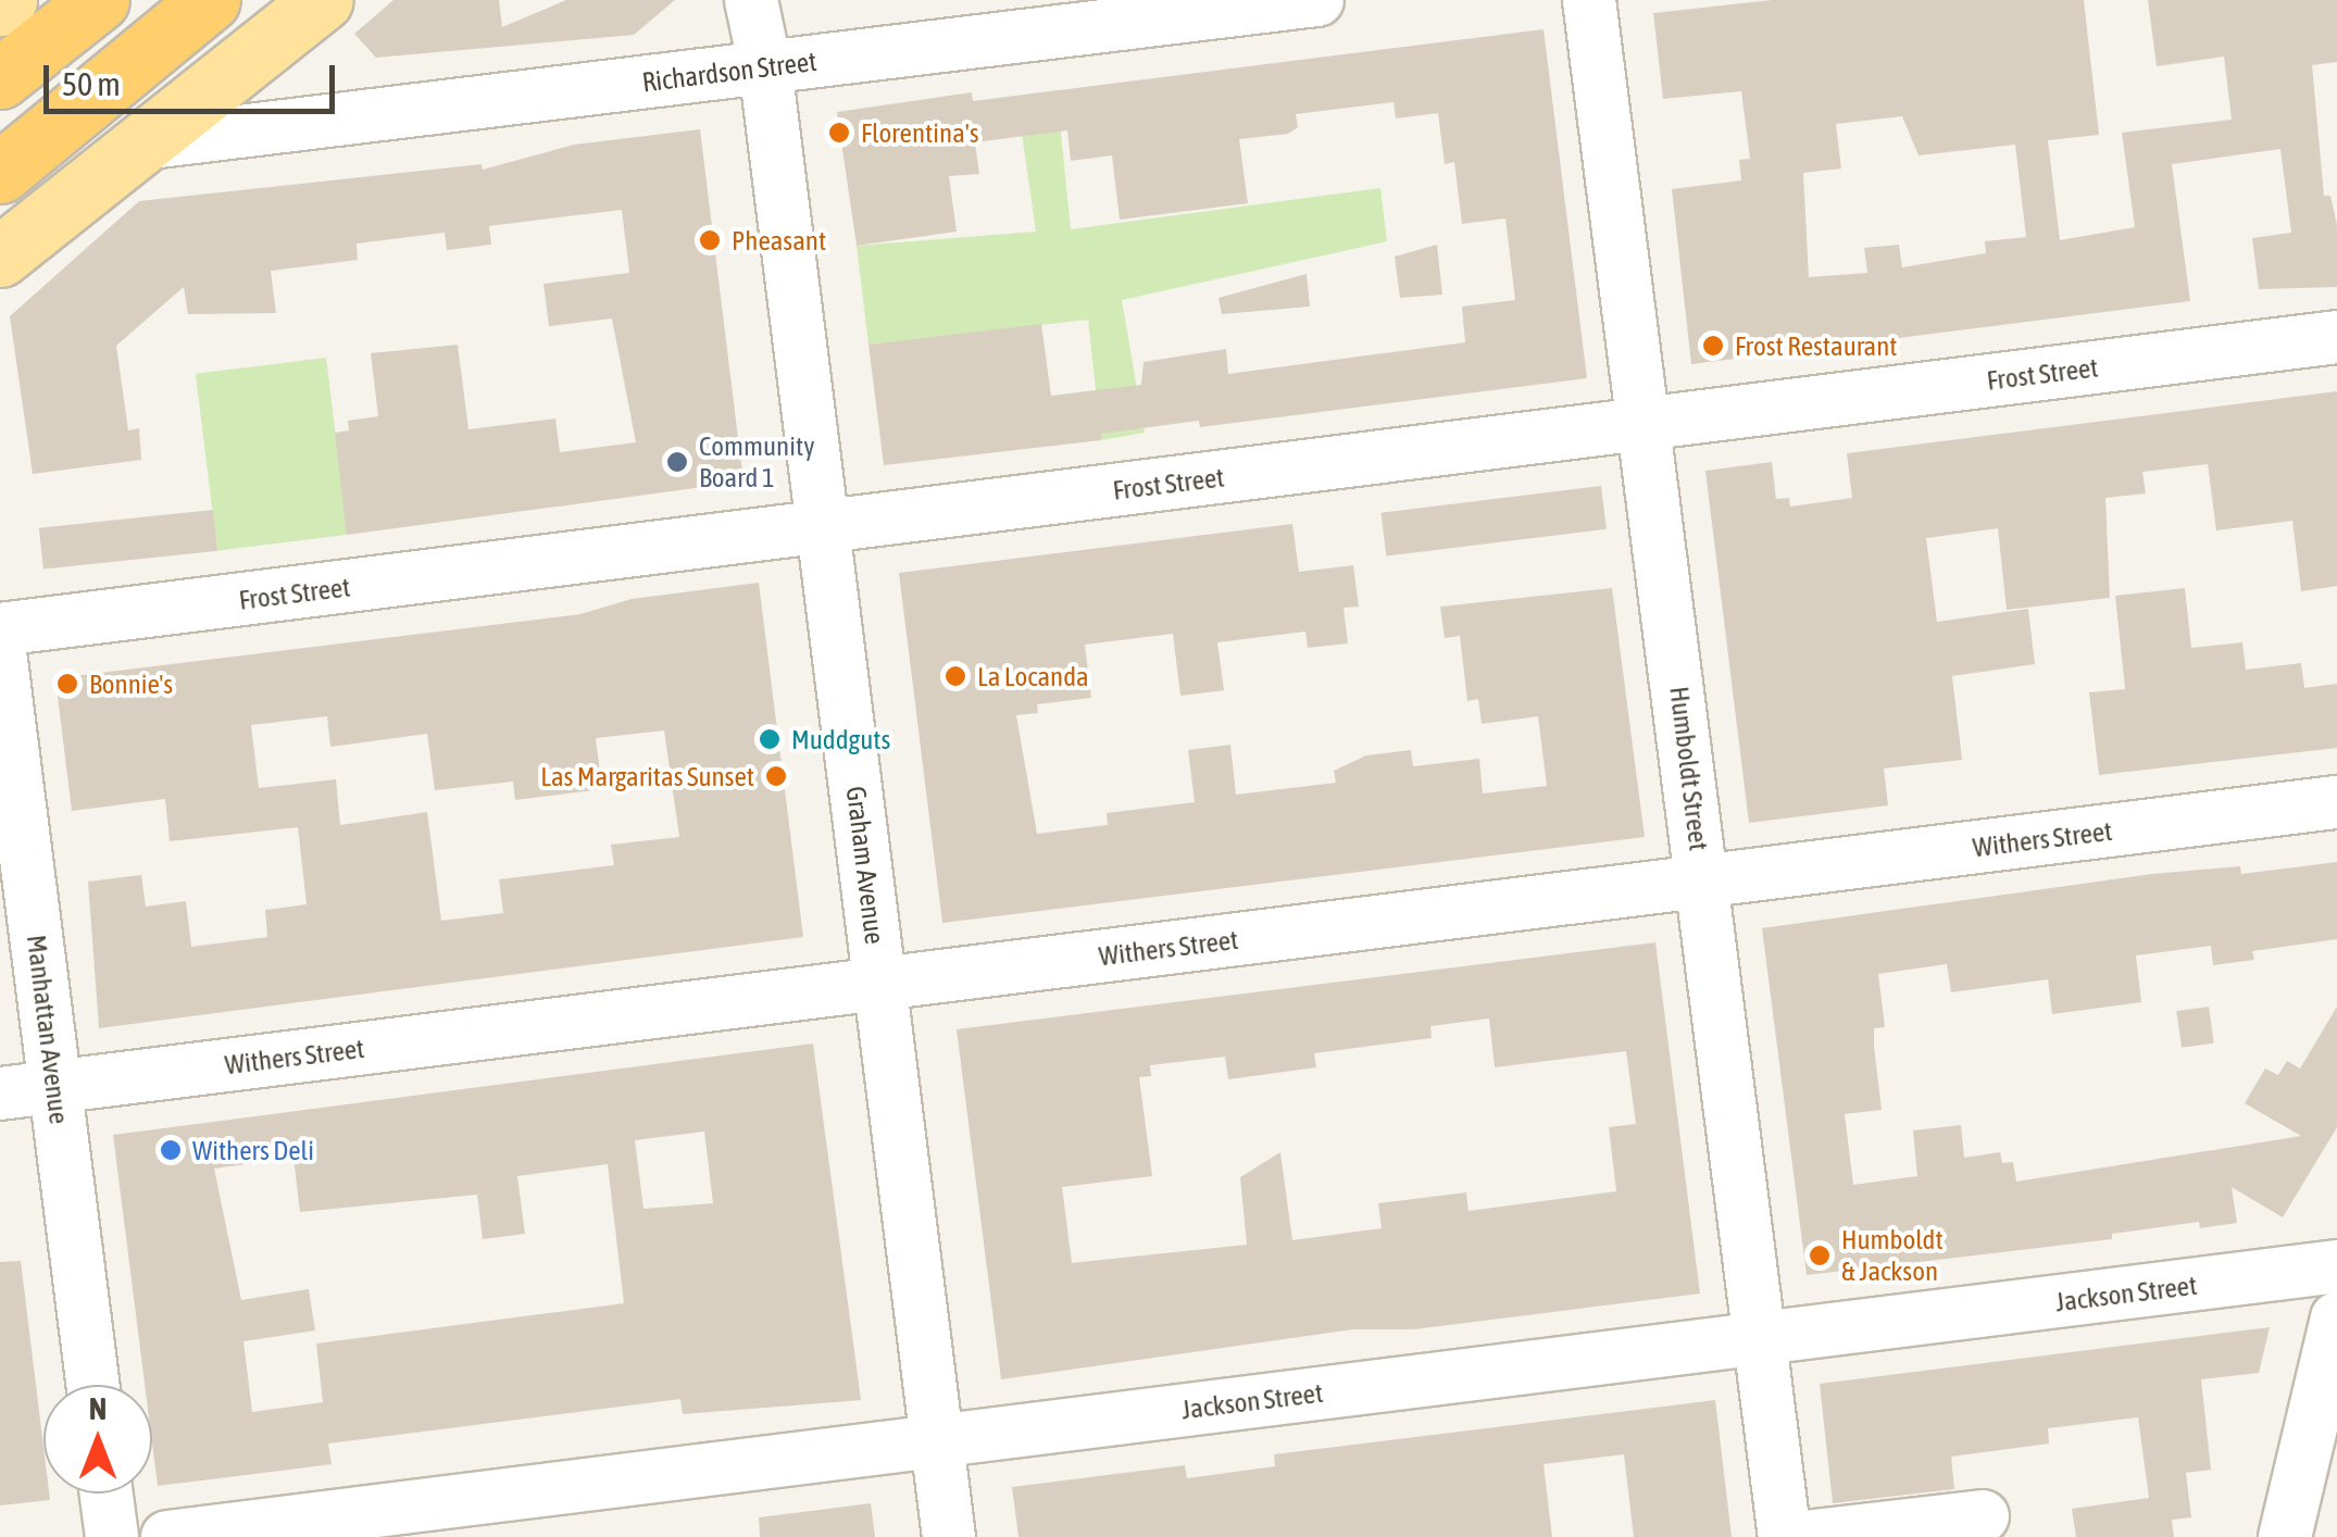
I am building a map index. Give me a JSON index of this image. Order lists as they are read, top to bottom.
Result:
{
  "streets": {
    "street": [
      "Richardson Street",
      "Frost Street",
      "Humboldt Street",
      "Withers Street",
      "Graham Avenue",
      "Manhattan Avenue",
      "Jackson Street"
    ]
  },
  "crossings": [
    ["Richardson Street", "Graham Avenue"],
    ["Frost Street", "Humboldt Street"],
    ["Frost Street", "Graham Avenue"],
    ["Humboldt Street", "Withers Street"],
    ["Humboldt Street", "Jackson Street"],
    ["Withers Street", "Graham Avenue"],
    ["Withers Street", "Manhattan Avenue"],
    ["Graham Avenue", "Jackson Street"]
  ],
  "places": [
    "Florentina's",
    "Pheasant",
    "Frost Restaurant",
    "Community Board 1",
    "La Locanda",
    "Bonnie's",
    "Muddguts",
    "Las Margaritas Sunset",
    "Withers Deli",
    "Humboldt & Jackson"
  ],
  "scale_bar": "50 m",
  "north": "top"
}
